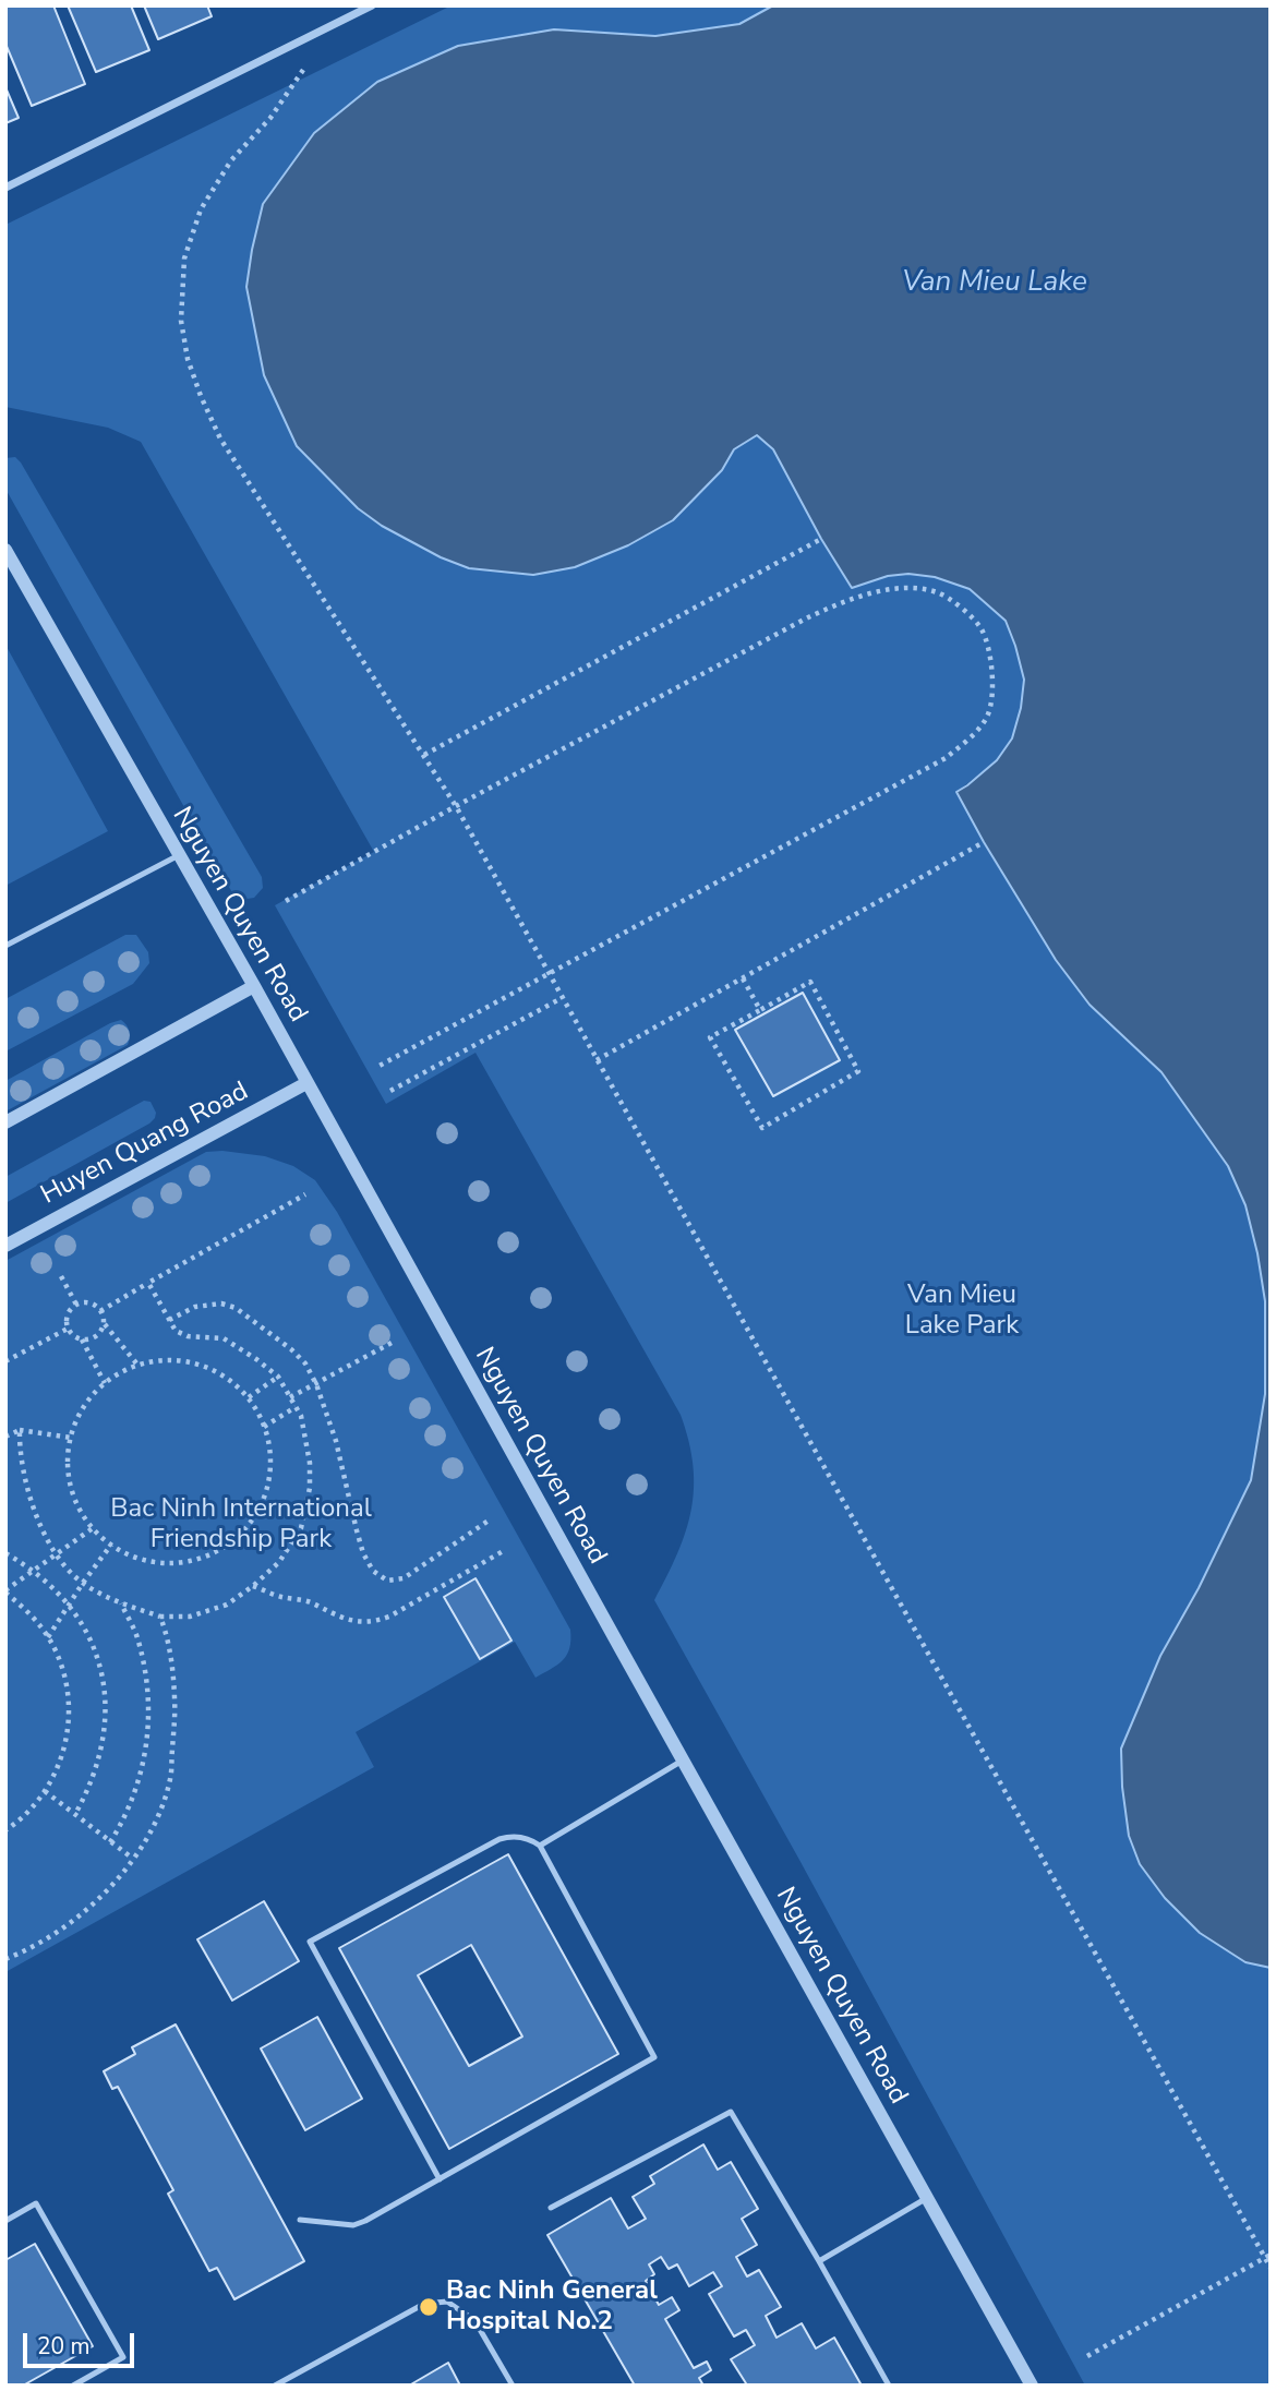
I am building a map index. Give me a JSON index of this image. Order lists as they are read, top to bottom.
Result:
{
  "streets": {
    "street": ["Nguyen Quyen Road", "Huyen Quang Road"]
  },
  "crossings": [
    ["Nguyen Quyen Road", "Huyen Quang Road"]
  ],
  "water": ["Van Mieu Lake"],
  "parks": ["Van Mieu Lake Park", "Bac Ninh International Friendship Park"],
  "places": ["Bac Ninh General Hospital No.2"],
  "scale_bar": "20 m"
}
